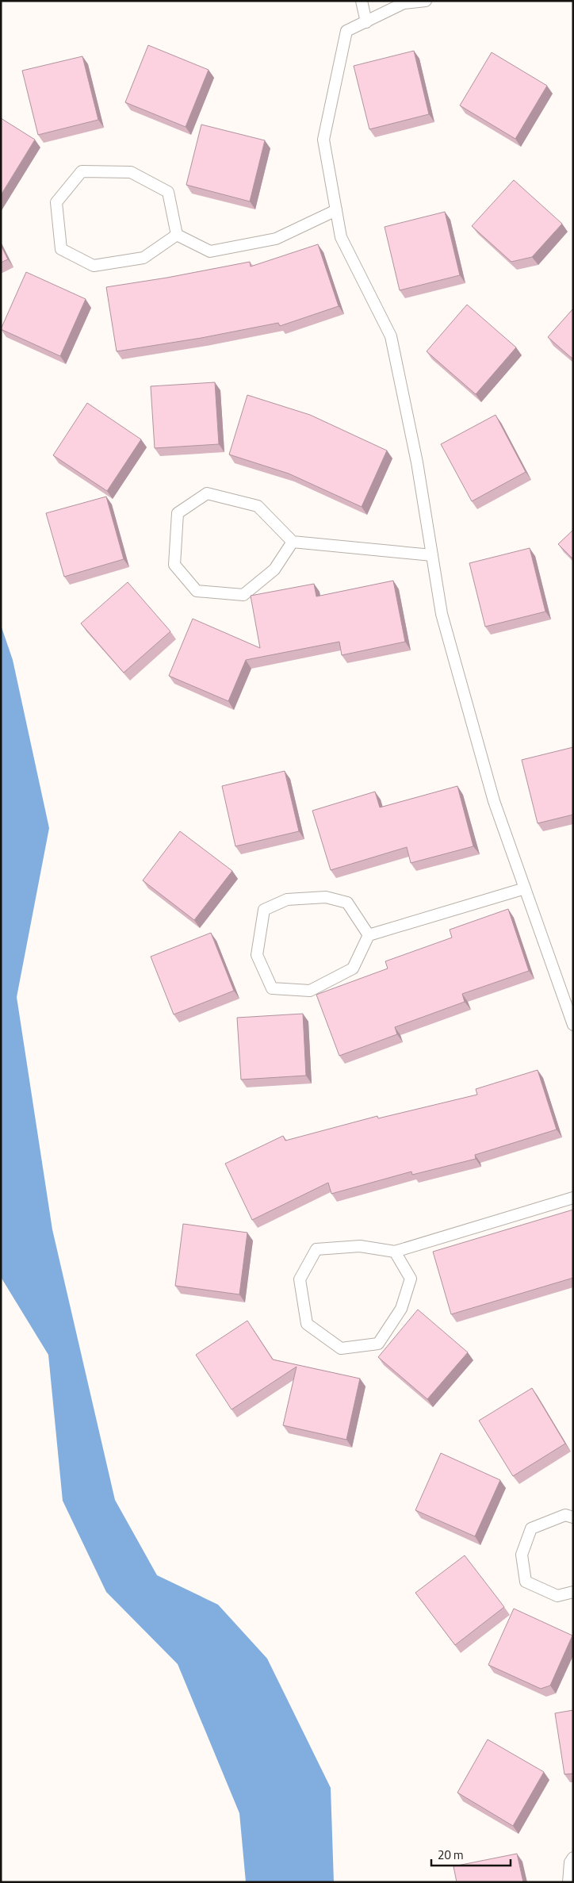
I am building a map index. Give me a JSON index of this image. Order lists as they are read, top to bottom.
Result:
{
  "scale_bar": "20 m"
}
